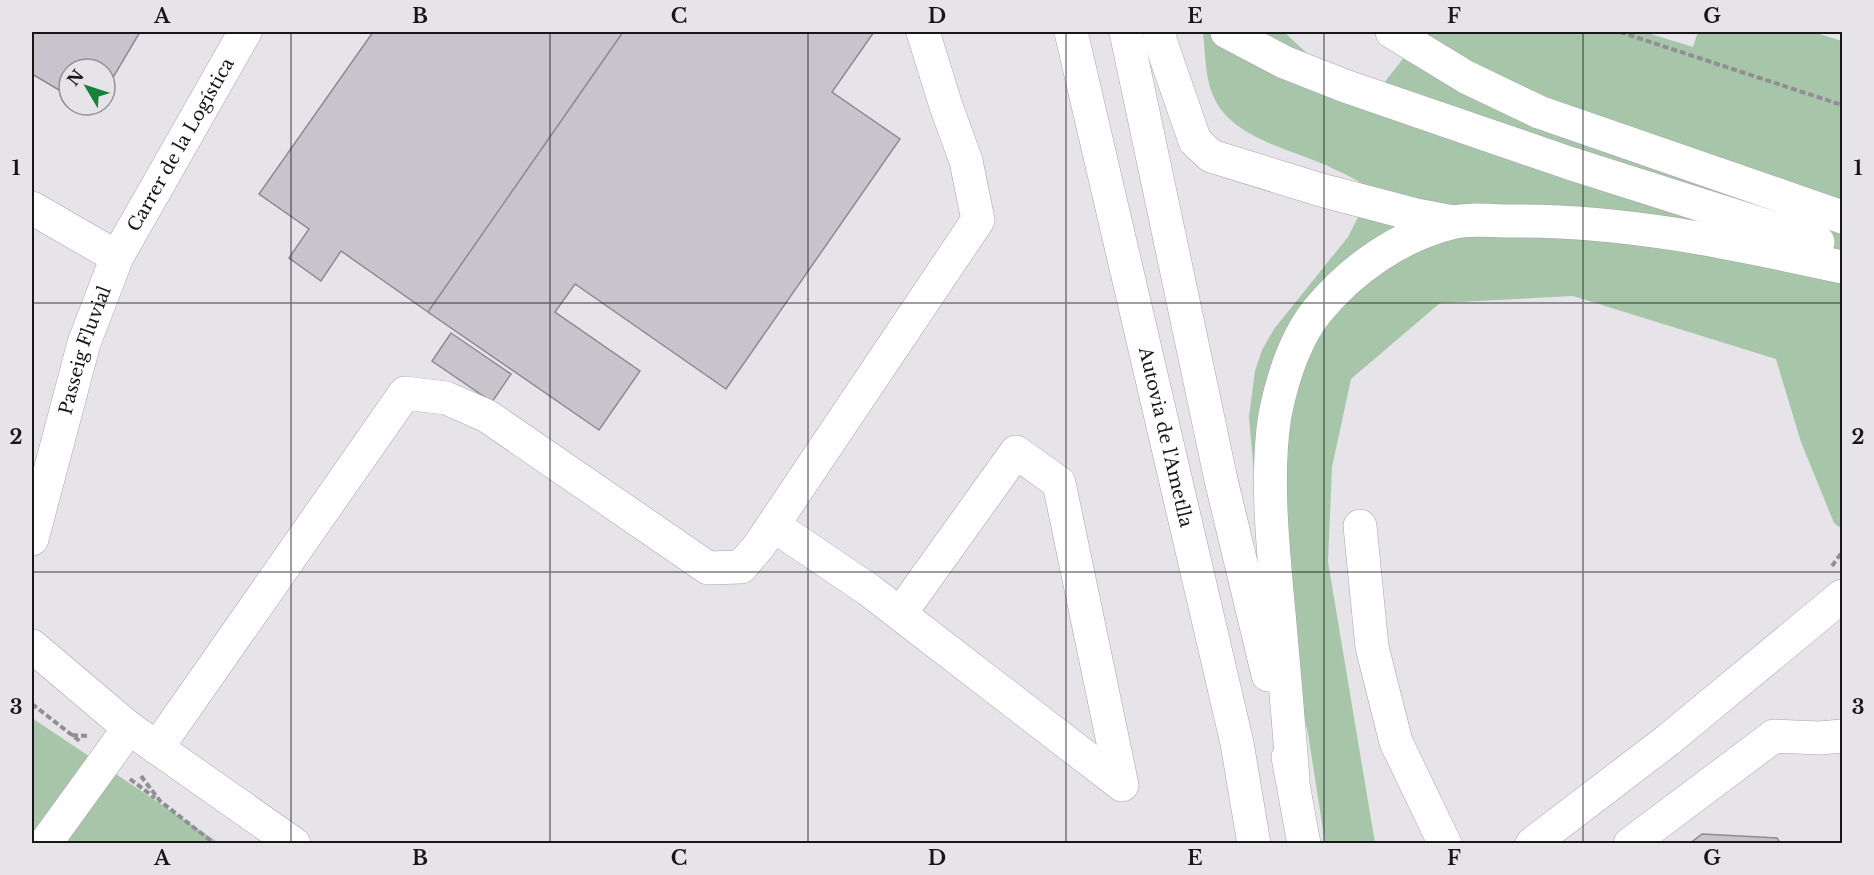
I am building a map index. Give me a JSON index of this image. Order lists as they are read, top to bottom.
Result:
{
  "streets": {
    "main road": ["Carrer de la Logística", "Passeig Fluvial", "Autovia de l'Ametlla"]
  },
  "crossings": [
    ["Carrer de la Logística", "Passeig Fluvial"]
  ],
  "north": "top left",
  "grid": {
    "columns": [
      "A",
      "B",
      "C",
      "D",
      "E",
      "F",
      "G"
    ],
    "rows": ["1", "2", "3"]
  }
}
